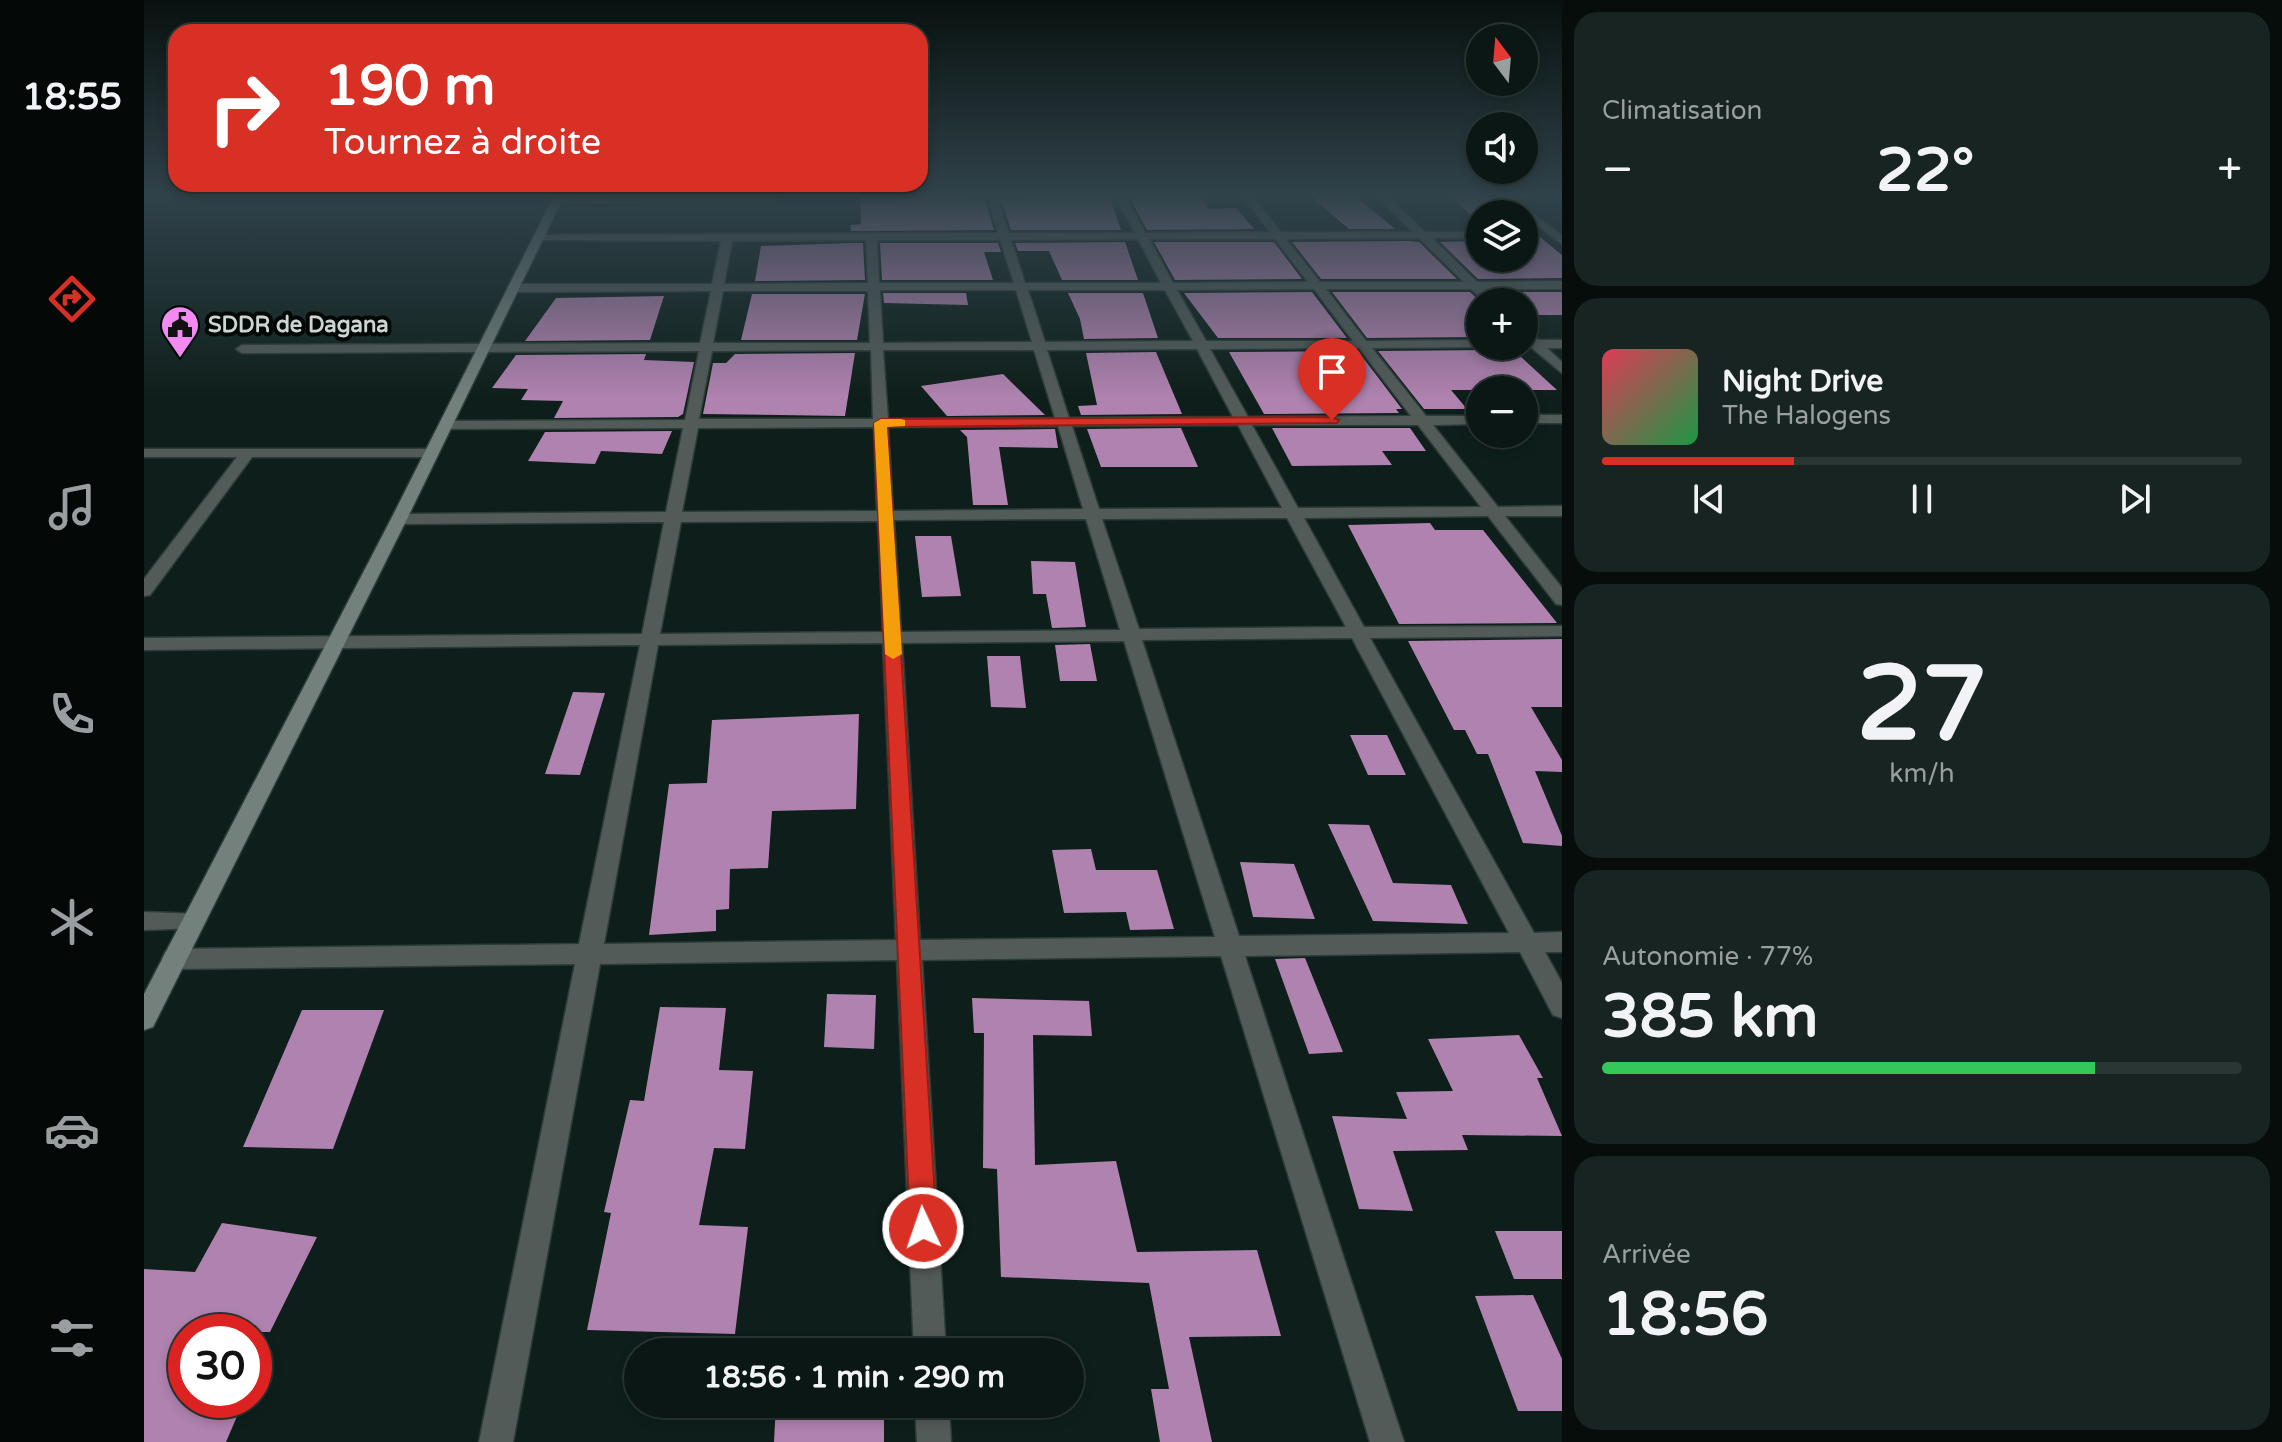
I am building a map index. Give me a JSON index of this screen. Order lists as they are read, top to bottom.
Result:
{
  "places": {
    "public building": ["SDDR de Dagana"]
  },
  "north": "top",
  "page": {
    "tabs": "18:55",
    "tile": [
      "Climatisation",
      ["27", "km/h"],
      ["Autonomie · 77%", "385 km"],
      ["Arrivée", "18:56"]
    ],
    "map_buttons": ["+", "−"],
    "turn": ["190 m", "Tournez à droite"],
    "heat": ["−", "22°", "+"],
    "song": ["Night Drive", "The Halogens"],
    "limit": "30",
    "trip": "18:56 · 1 min · 290 m"
  }
}
